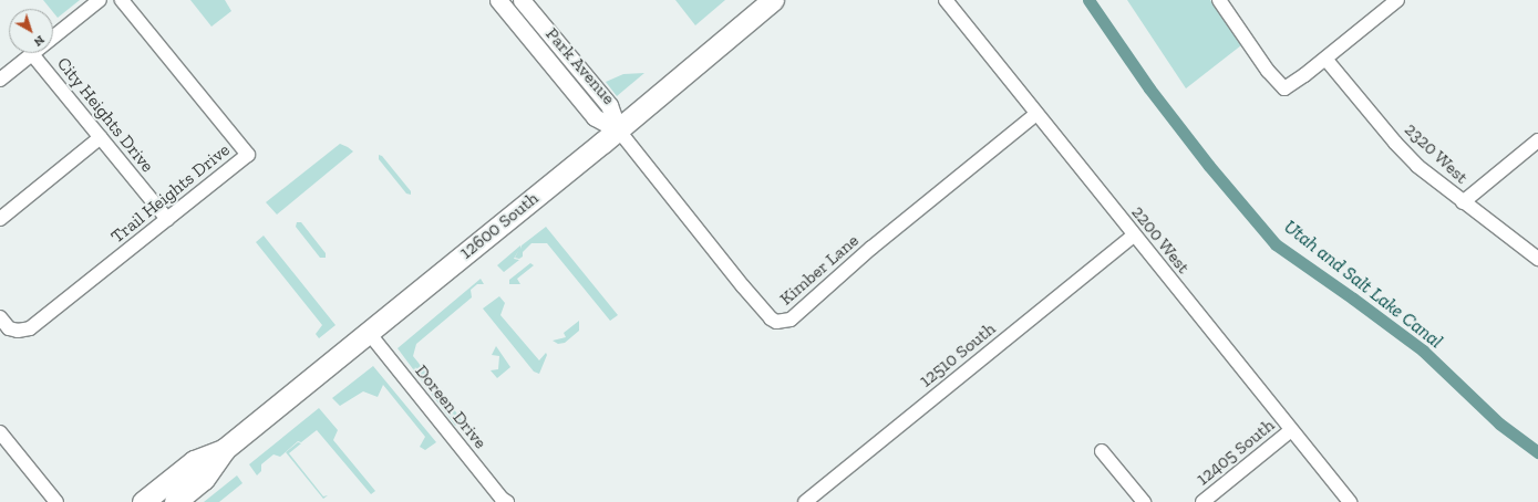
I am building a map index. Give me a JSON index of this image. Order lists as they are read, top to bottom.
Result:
{
  "streets": {
    "main road": ["12600 South"],
    "street": [
      "Park Avenue",
      "City Heights Drive",
      "2320 West",
      "Trail Heights Drive",
      "2200 West",
      "Kimber Lane",
      "12510 South",
      "Doreen Drive",
      "12405 South"
    ]
  },
  "crossings": [
    ["Park Avenue", "12600 South"],
    ["Park Avenue", "Kimber Lane"],
    ["City Heights Drive", "Trail Heights Drive"],
    ["12600 South", "Kimber Lane"],
    ["12600 South", "Doreen Drive"],
    ["2200 West", "Kimber Lane"],
    ["2200 West", "12510 South"],
    ["2200 West", "12405 South"]
  ],
  "water": ["Utah and Salt Lake Canal"],
  "north": "bottom right"
}
